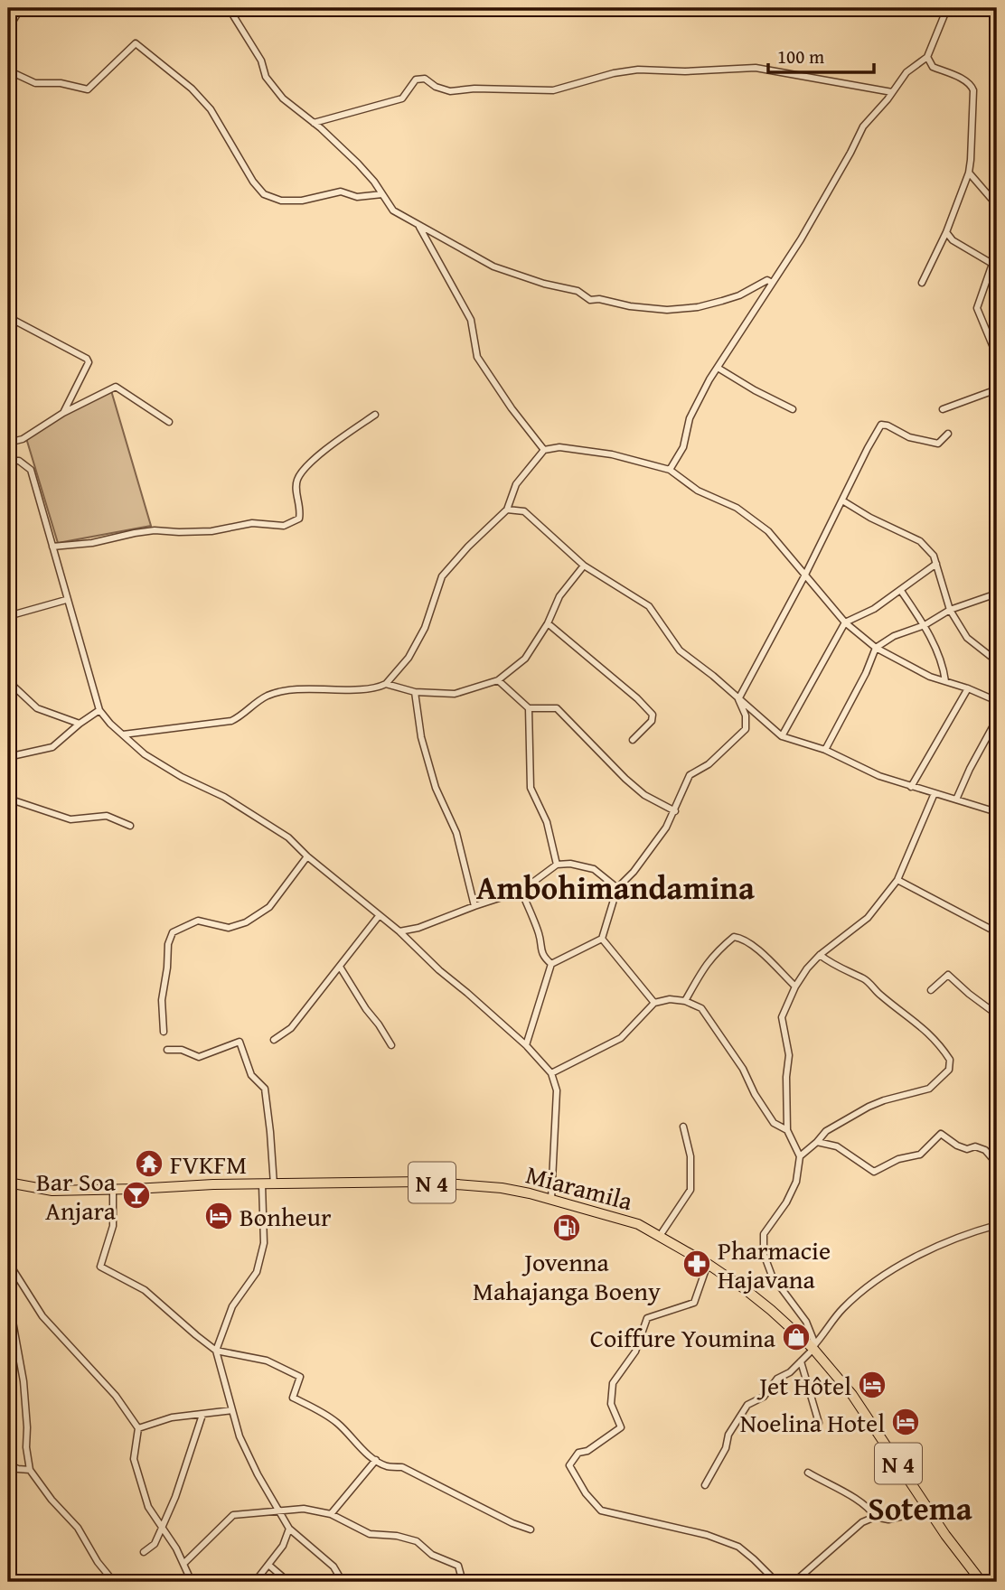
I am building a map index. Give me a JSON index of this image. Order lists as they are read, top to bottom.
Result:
{
  "streets": {
    "main road": ["N 4", "Miaramila"]
  },
  "districts": ["Ambohimandamina", "Sotema"],
  "places": {
    "temple": ["FVKFM"],
    "bar": ["Bar Soa Anjara"],
    "hotel": ["Bonheur", "Jet Hôtel", "Noelina Hotel"],
    "fuel station": ["Jovenna Mahajanga Boeny"],
    "pharmacy": ["Pharmacie Hajavana"],
    "shop": ["Coiffure Youmina"]
  },
  "scale_bar": "100 m"
}
